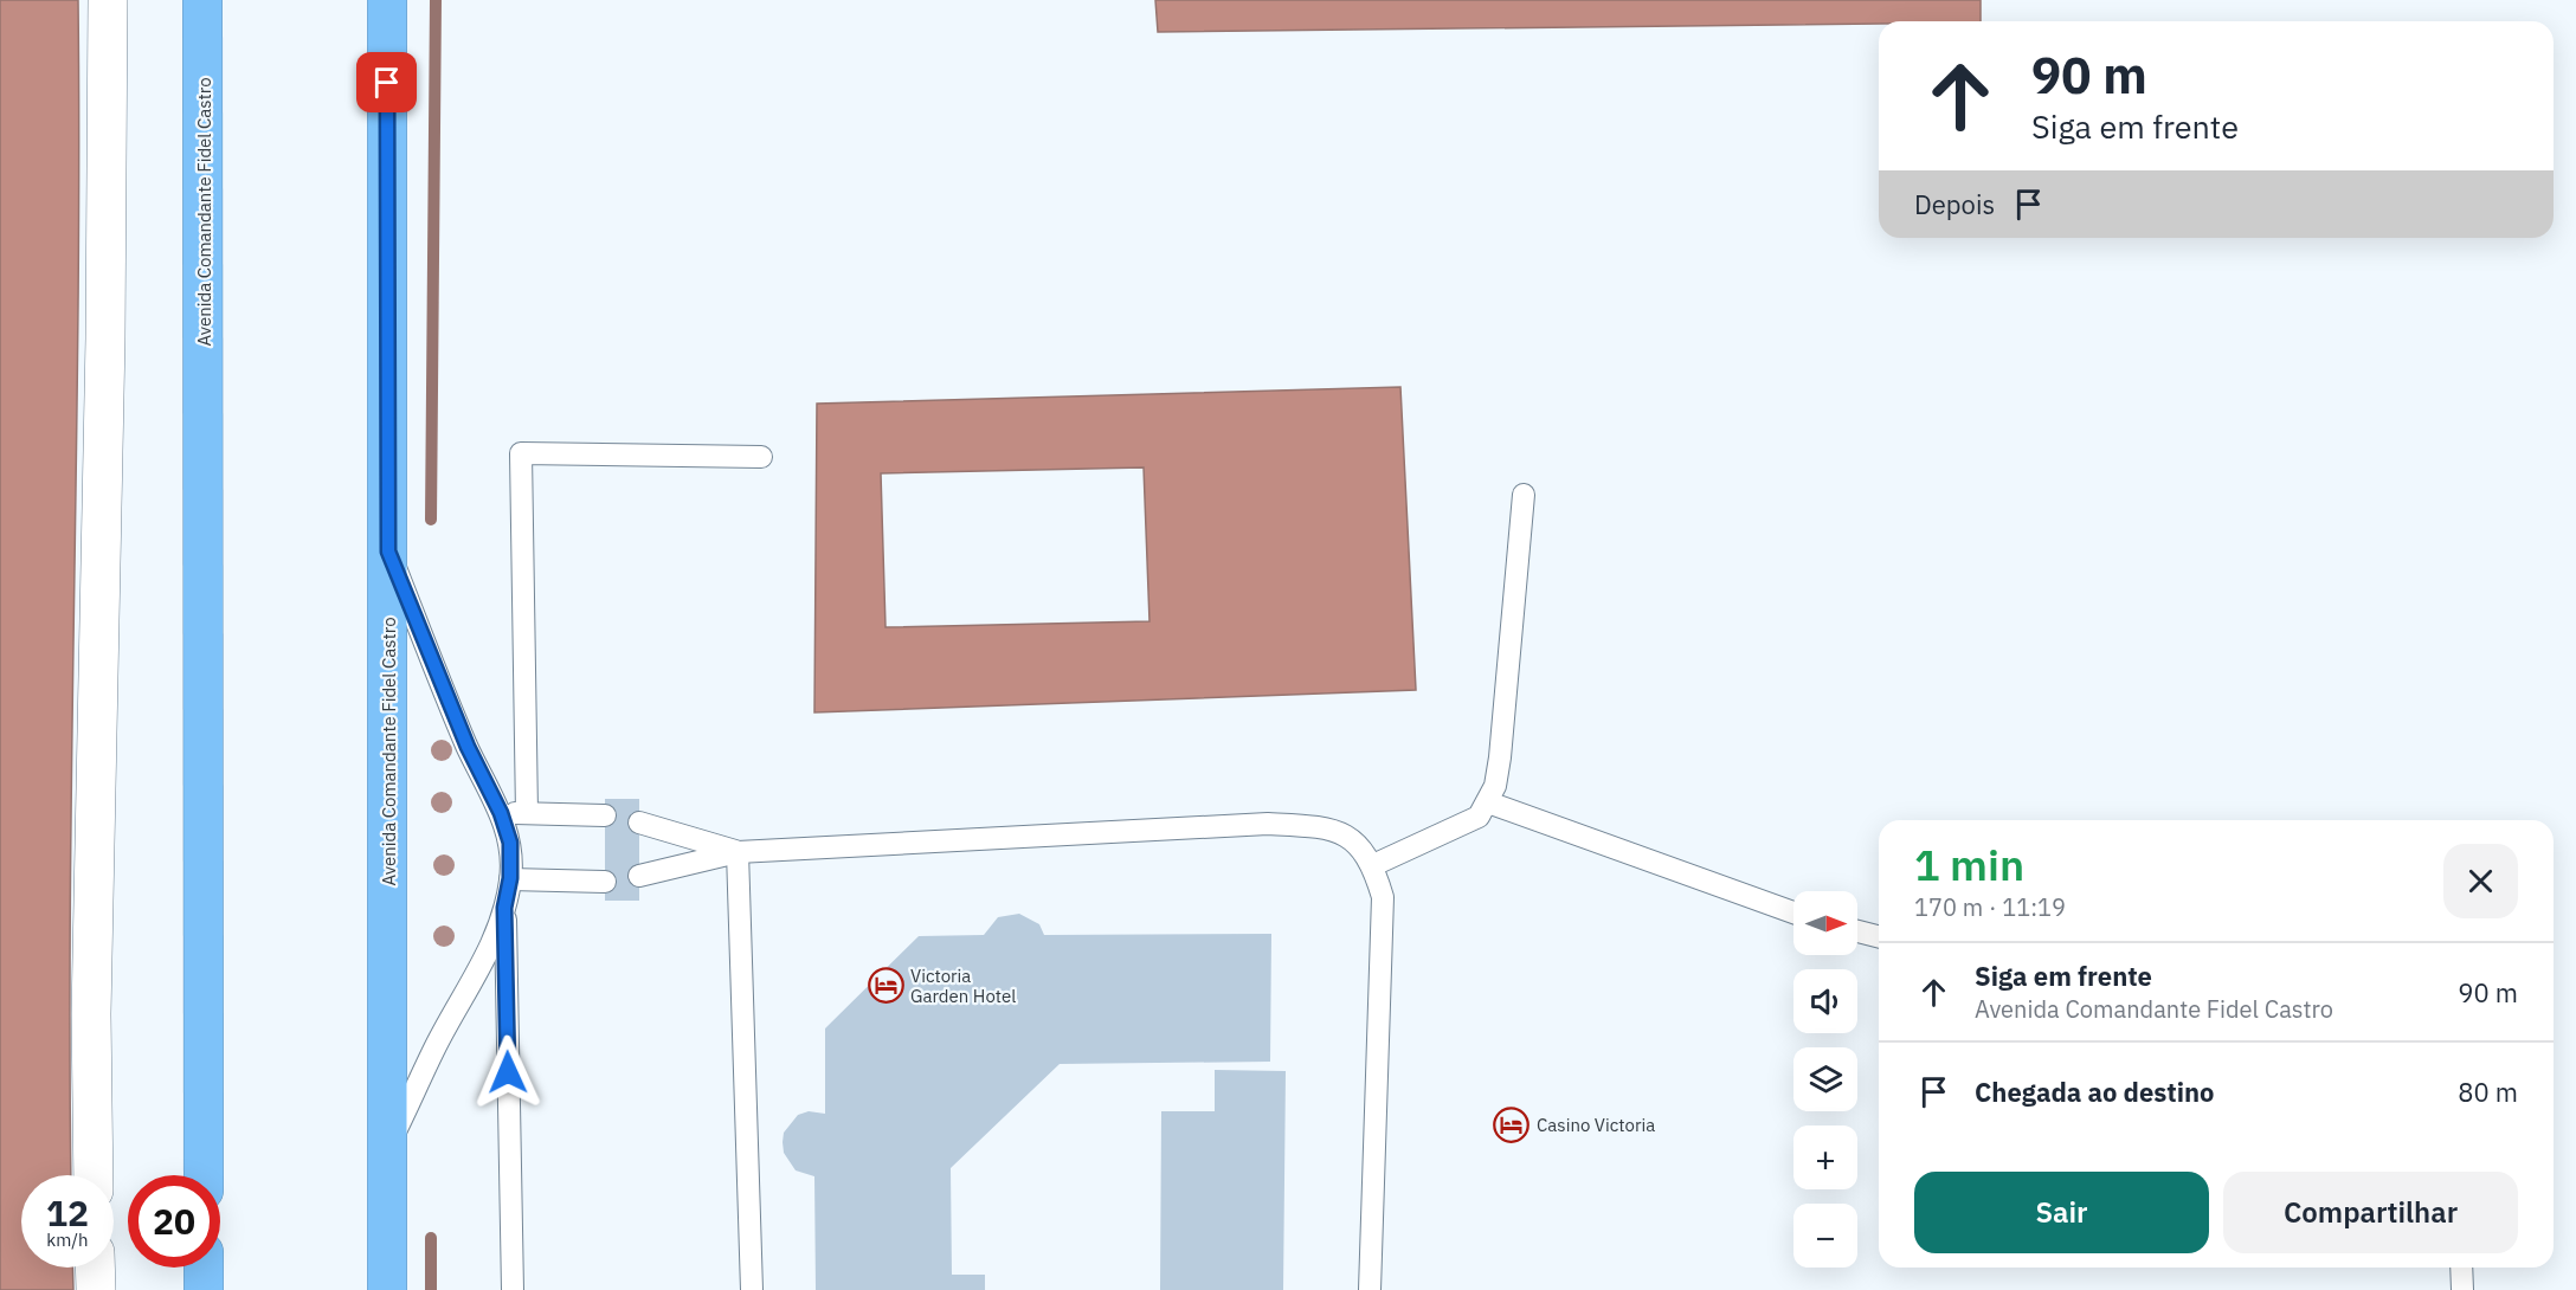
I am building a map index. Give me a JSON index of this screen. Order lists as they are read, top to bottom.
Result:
{
  "streets": {
    "highway": ["Avenida Comandante Fidel Castro"]
  },
  "places": {
    "hotel": ["Victoria Garden Hotel", "Casino Victoria"]
  },
  "north": "right",
  "page": {
    "turn": ["90 m", "Siga em frente"],
    "then": "Depois",
    "heading": ["1 min", "170 m · 11:19"],
    "map_buttons": ["+", "−"],
    "list": [
      {
        "name": "Siga em frente",
        "note": "Avenida Comandante Fidel Castro",
        "value": "90 m"
      },
      {
        "name": "Chegada ao destino",
        "value": "80 m"
      }
    ],
    "buttons": ["Sair", "Compartilhar"],
    "speed": "12 km/h",
    "limit": "20"
  }
}
